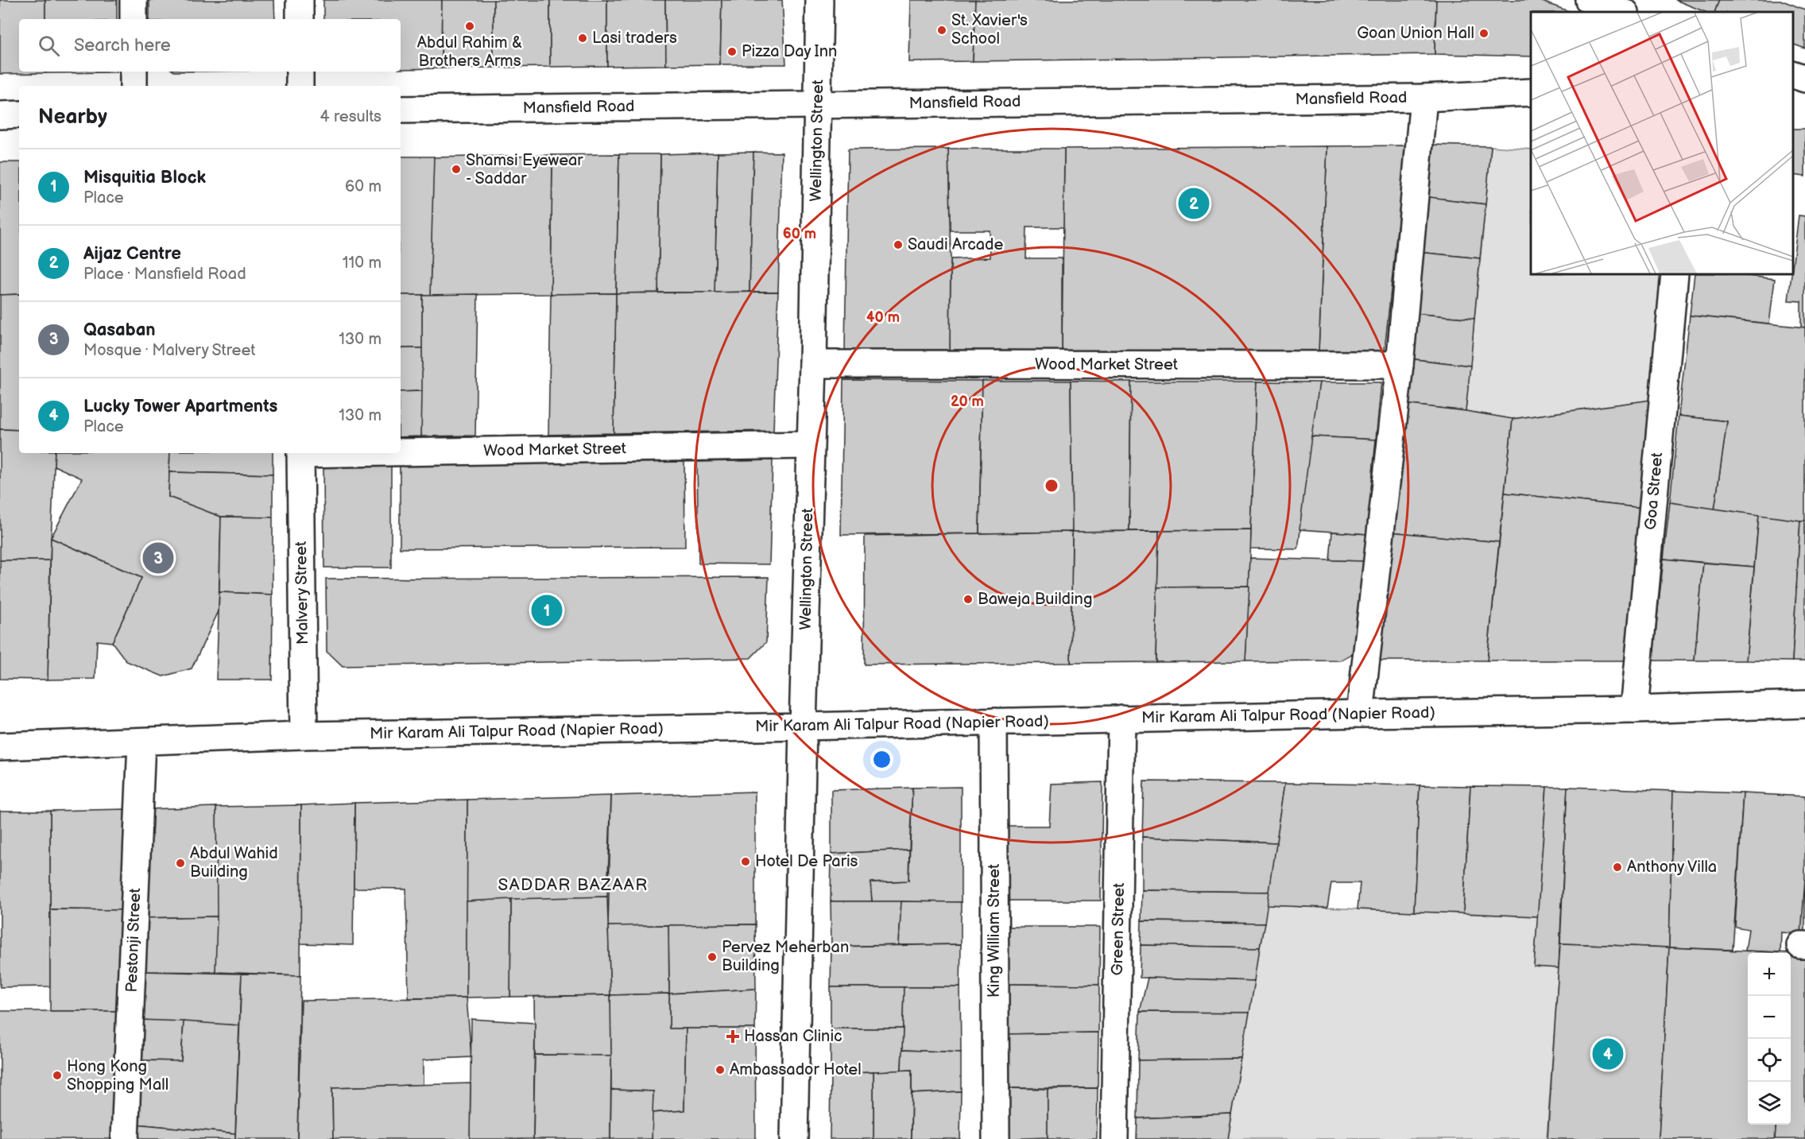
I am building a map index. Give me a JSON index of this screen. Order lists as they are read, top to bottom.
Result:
{
  "streets": {
    "street": [
      "Mansfield Road",
      "Wellington Street",
      "Wood Market Street",
      "Goa Street",
      "Malvery Street",
      "Mir Karam Ali Talpur Road (Napier Road)",
      "Green Street",
      "King William Street",
      "Pestonji Street"
    ]
  },
  "crossings": [
    ["Mansfield Road", "Wellington Street"],
    ["Wellington Street", "Wood Market Street"],
    ["Wellington Street", "Mir Karam Ali Talpur Road (Napier Road)"],
    ["Goa Street", "Mir Karam Ali Talpur Road (Napier Road)"],
    ["Malvery Street", "Mir Karam Ali Talpur Road (Napier Road)"],
    ["Mir Karam Ali Talpur Road (Napier Road)", "Green Street"],
    ["Mir Karam Ali Talpur Road (Napier Road)", "King William Street"],
    ["Mir Karam Ali Talpur Road (Napier Road)", "Pestonji Street"]
  ],
  "districts": ["SADDAR BAZAAR"],
  "places": {
    "other": [
      "Abdul Rahim & Brothers Arms",
      "St. Xavier's School",
      "Goan Union Hall",
      "Lasi traders",
      "Pizza Day Inn",
      "Shamsi Eyewear - Saddar",
      "Saudi Arcade",
      "Baweja Building",
      "Hotel De Paris",
      "Abdul Wahid Building",
      "Anthony Villa",
      "Pervez Meherban Building",
      "Ambassador Hotel",
      "Hong Kong Shopping Mall"
    ],
    "health": ["Hassan Clinic"]
  },
  "page": {
    "search": "Search here",
    "heading": ["Nearby", "4 results"],
    "list": [
      {
        "mark": "1",
        "name": "Misquitia Block",
        "note": "Place",
        "value": "60 m"
      },
      {
        "mark": "2",
        "name": "Aijaz Centre",
        "note": "Place · Mansfield Road",
        "value": "110 m"
      },
      {
        "mark": "3",
        "name": "Qasaban",
        "note": "Mosque · Malvery Street",
        "value": "130 m"
      },
      {
        "mark": "4",
        "name": "Lucky Tower Apartments",
        "note": "Place",
        "value": "130 m"
      }
    ],
    "pins": [
      "2",
      "3",
      "1",
      "4"
    ],
    "map_buttons": ["+", "−"]
  },
  "rings": ["60 m", "40 m", "20 m"]
}
